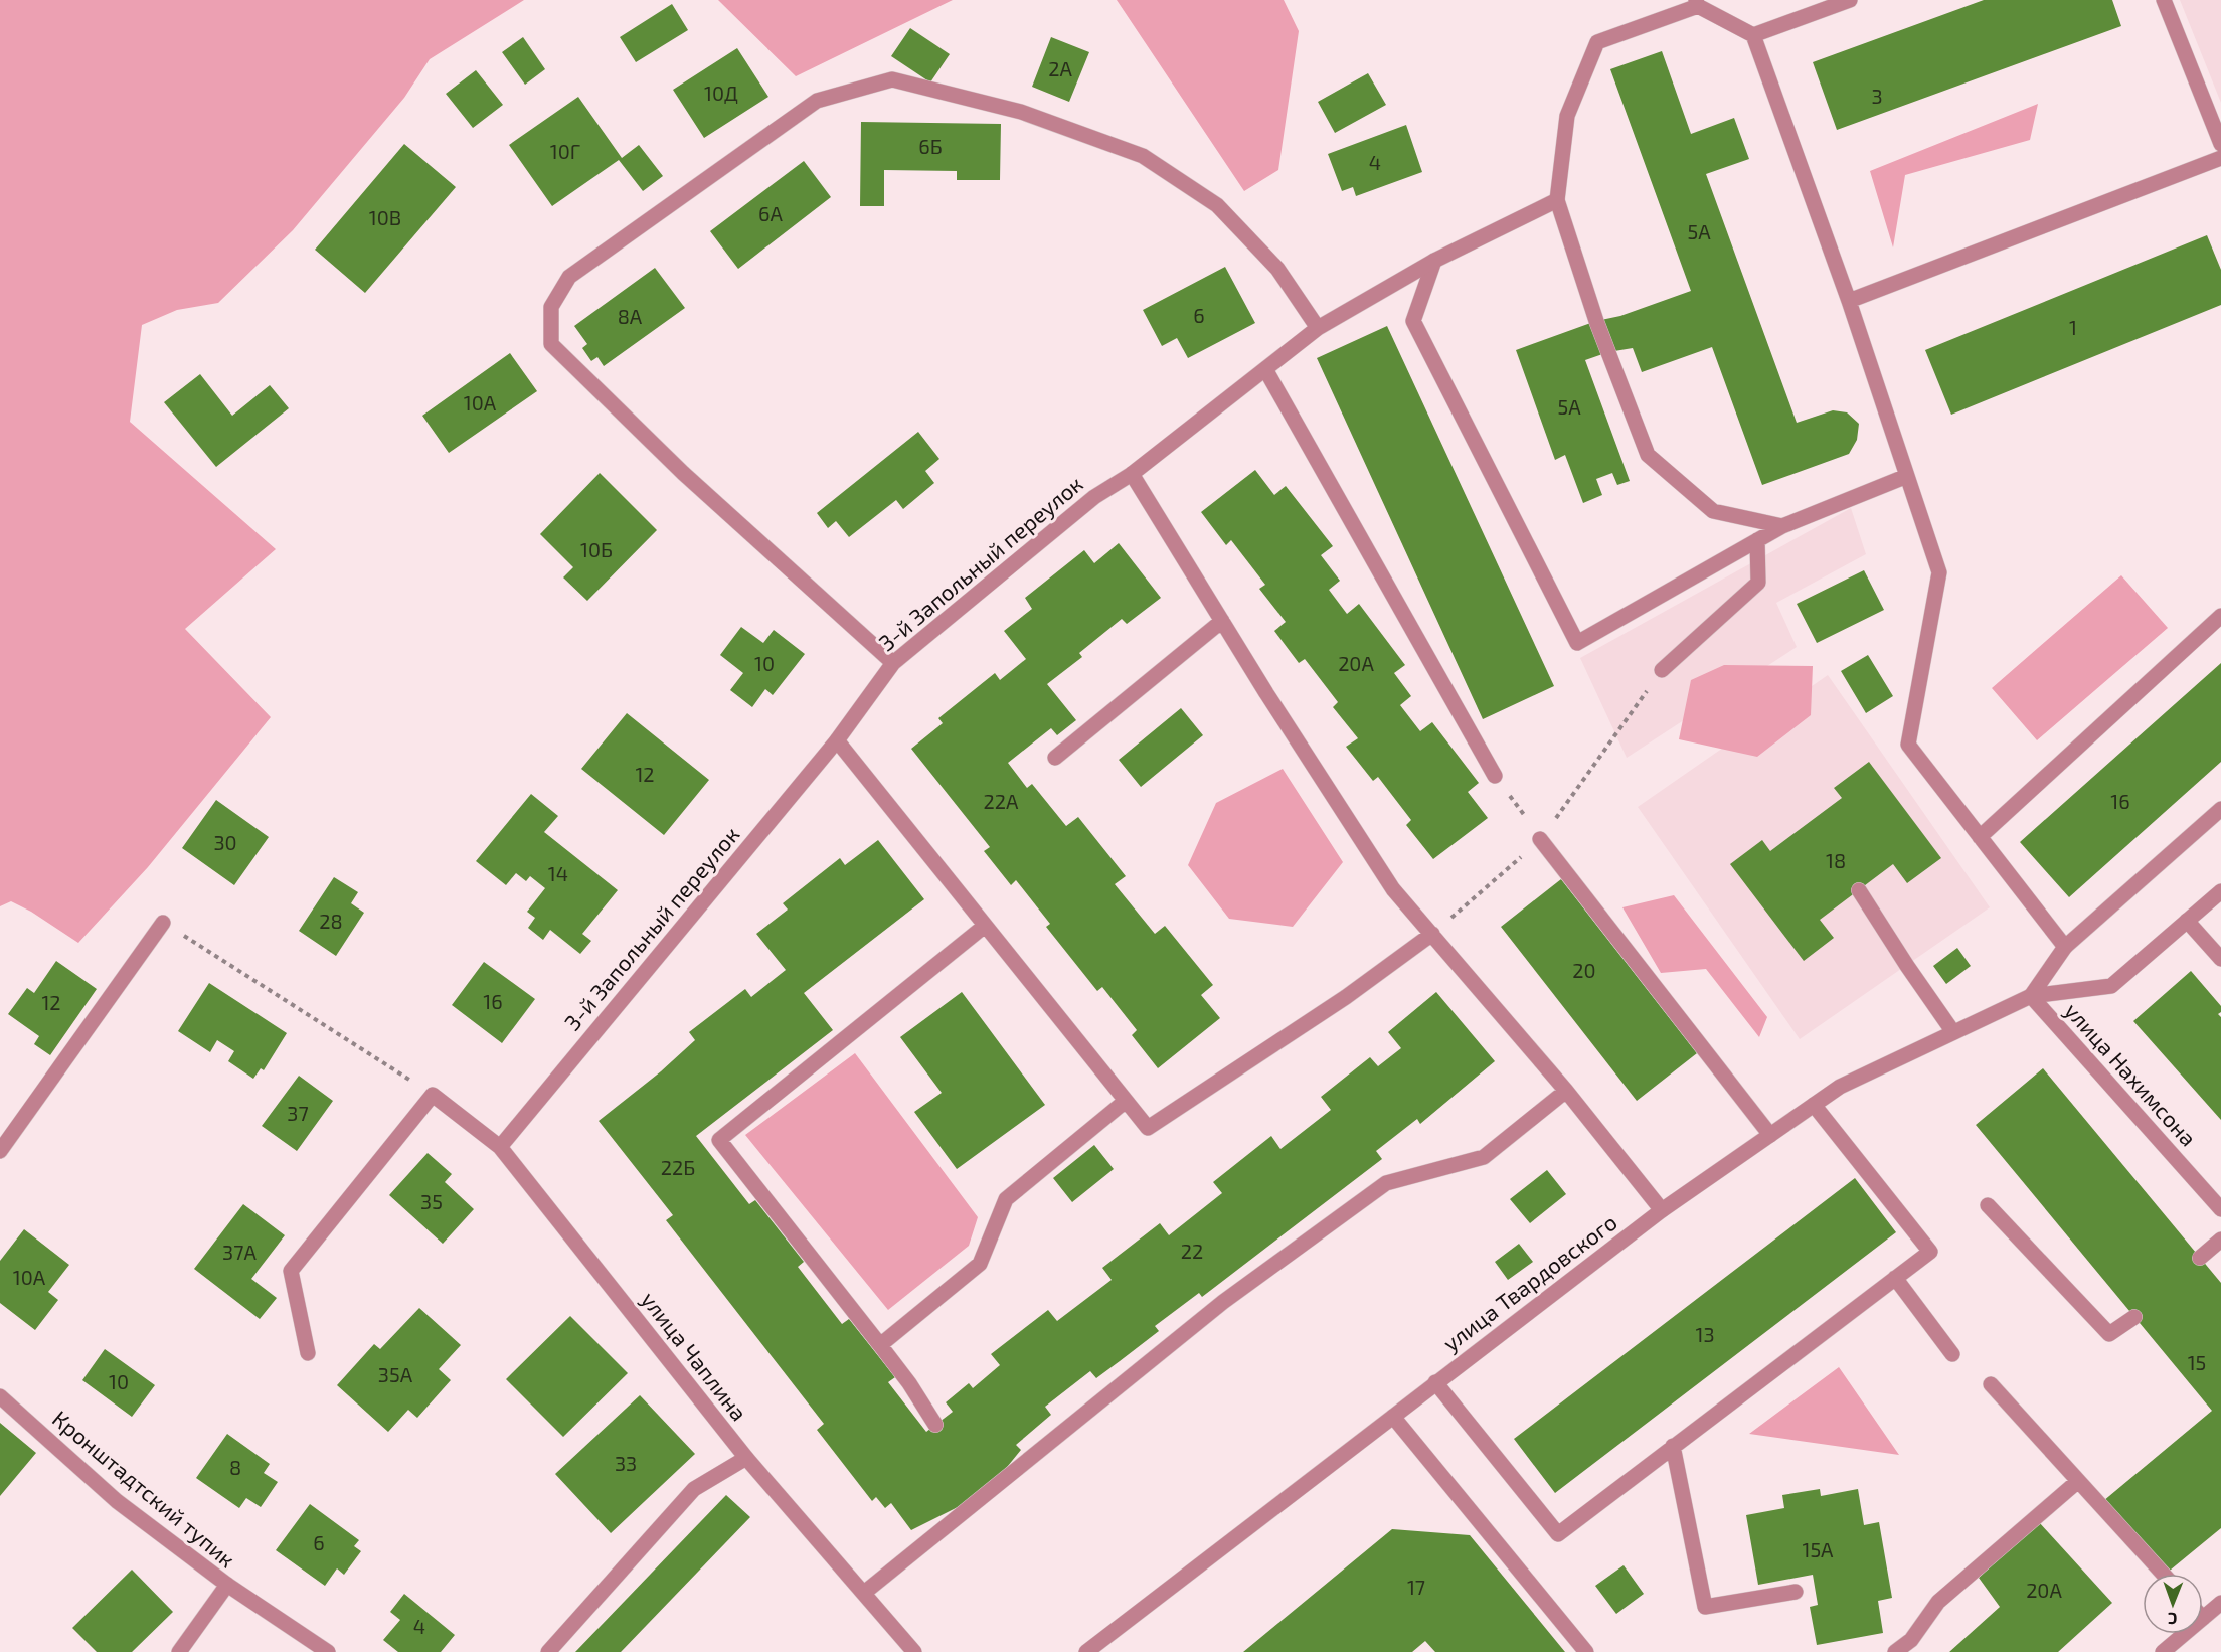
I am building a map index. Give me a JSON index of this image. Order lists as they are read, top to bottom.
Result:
{
  "streets": {
    "street": [
      "3-й Запольный переулок",
      "улица Нахимсона",
      "улица Твардовского",
      "улица Чаплина",
      "Кронштадтский тупик"
    ]
  },
  "crossings": [
    ["3-й Запольный переулок", "улица Чаплина"],
    ["улица Нахимсона", "улица Твардовского"]
  ],
  "house_numbers": [
    "2А",
    "10Д",
    "3",
    "6Б",
    "10Г",
    "4",
    "6А",
    "10В",
    "5А",
    "6",
    "8А",
    "1",
    "10А",
    "5А",
    "10Б",
    "10",
    "20А",
    "12",
    "22А",
    "16",
    "30",
    "18",
    "14",
    "28",
    "20",
    "16",
    "12",
    "37",
    "22Б",
    "35",
    "22",
    "37А",
    "10А",
    "13",
    "15",
    "35А",
    "10",
    "33",
    "8",
    "6",
    "15А",
    "17",
    "20А",
    "4"
  ],
  "north": "bottom"
}
